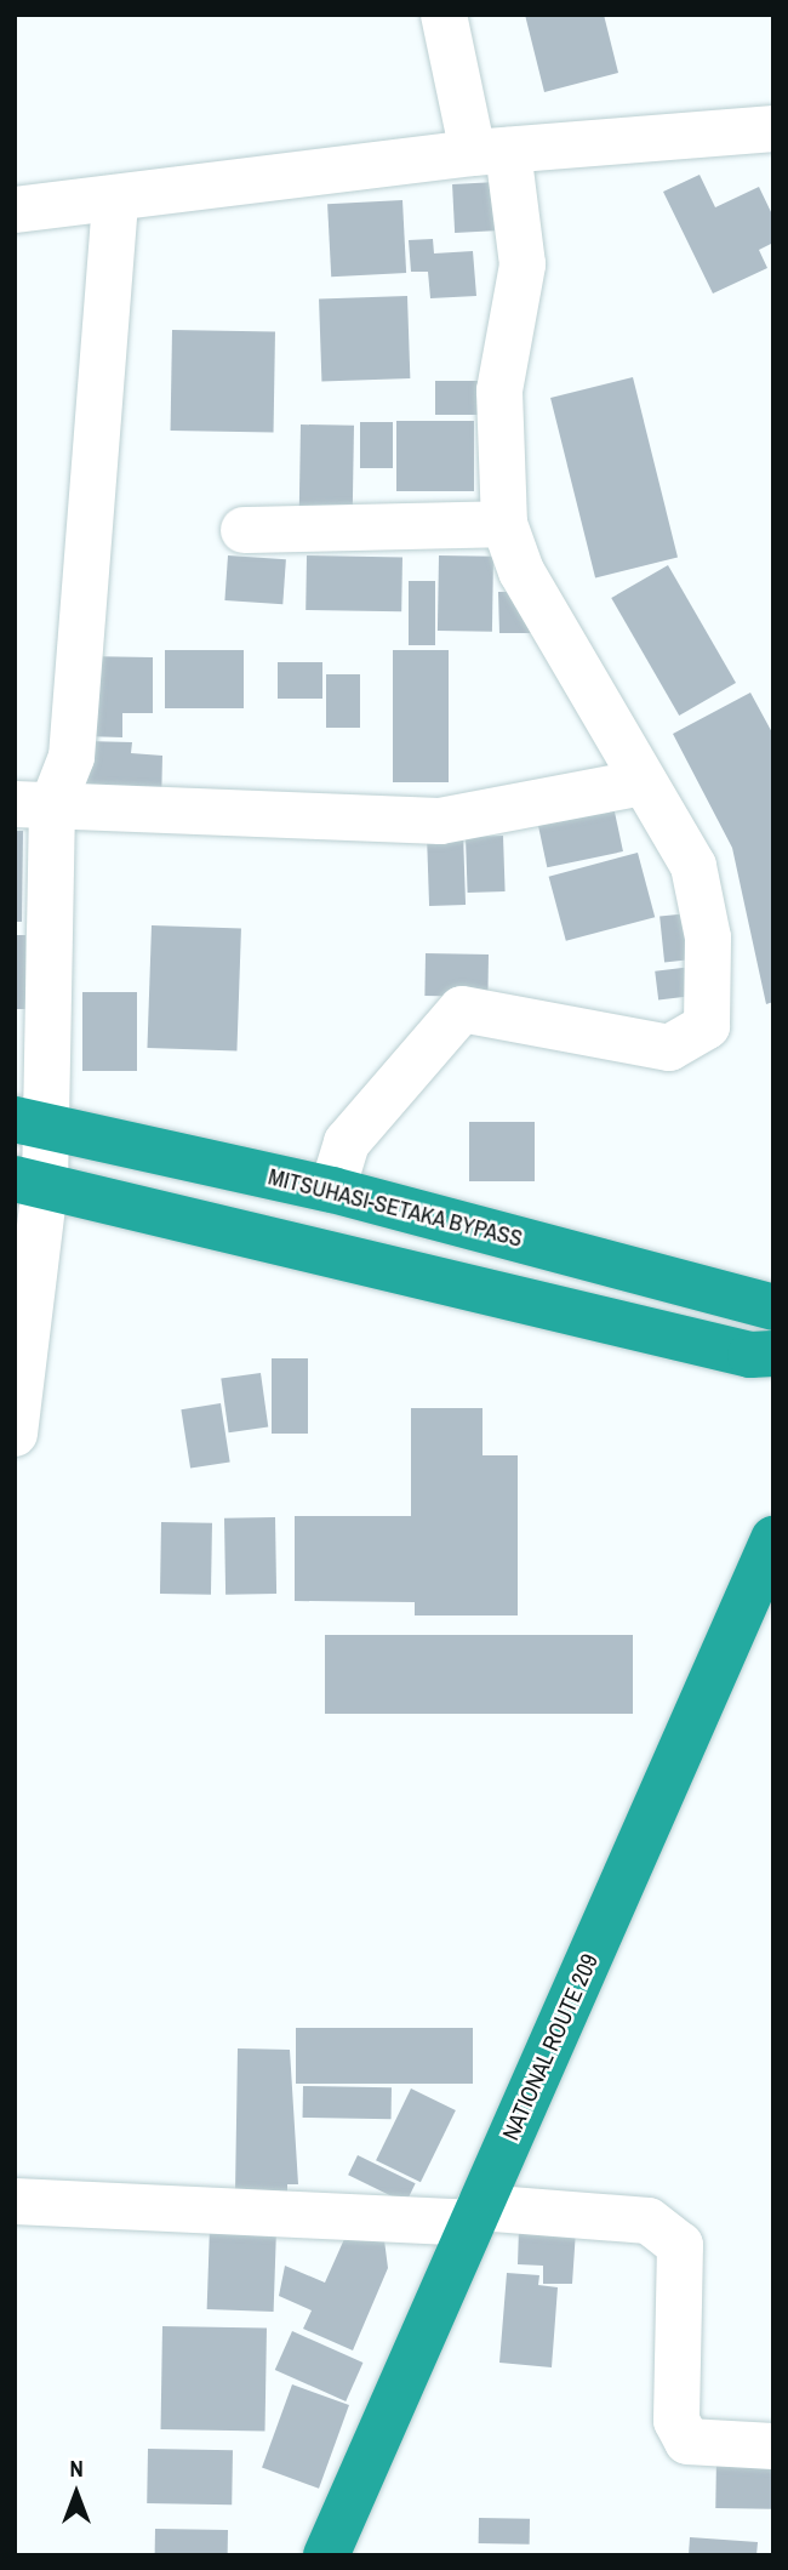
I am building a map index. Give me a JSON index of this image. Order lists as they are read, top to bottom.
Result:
{
  "streets": {
    "highway": ["MITSUHASI-SETAKA BYPASS", "NATIONAL ROUTE 209"]
  },
  "north": "top"
}
